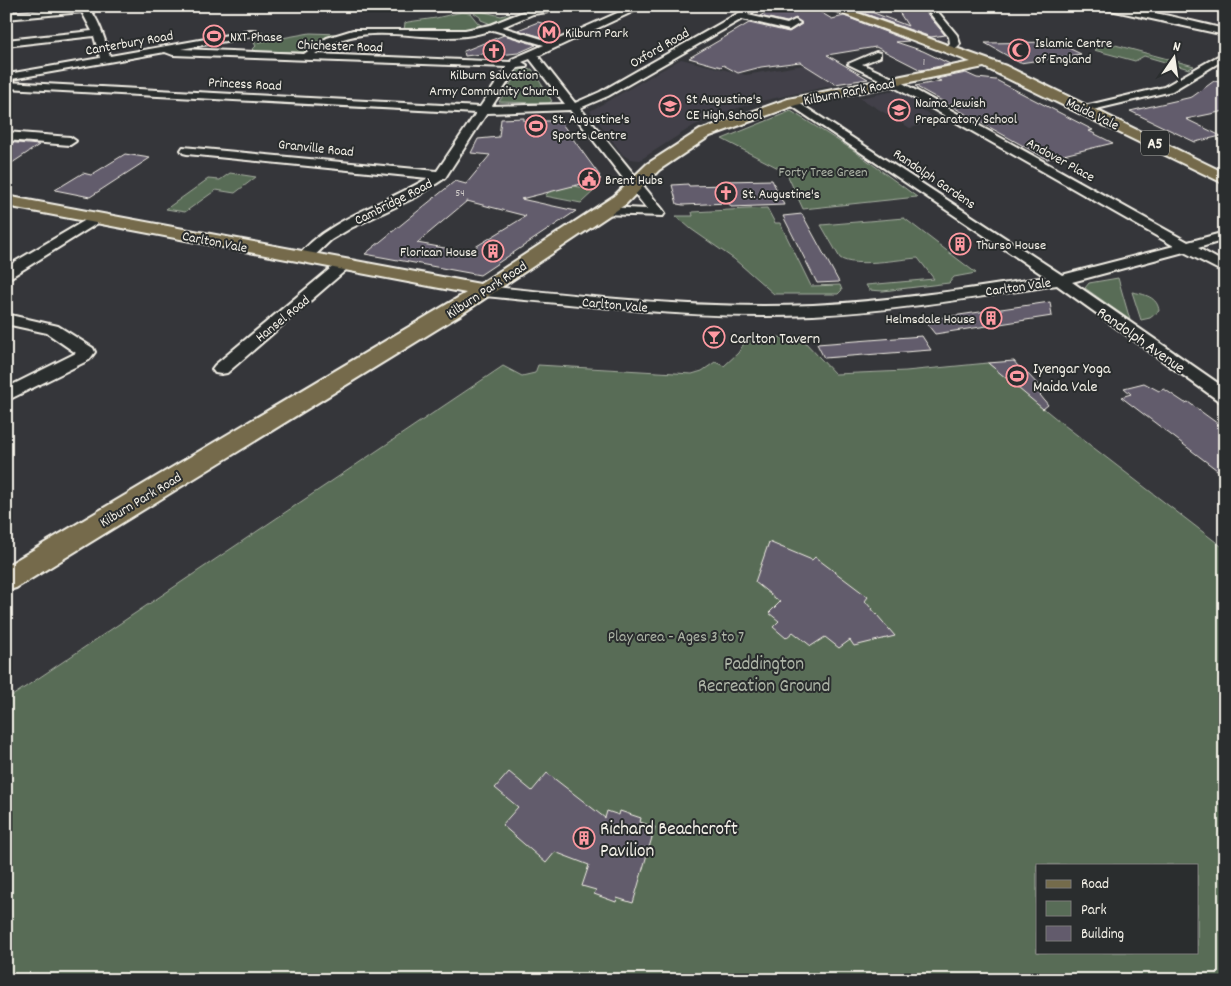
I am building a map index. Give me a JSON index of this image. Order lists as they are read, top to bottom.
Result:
{
  "streets": {
    "main road": [
      "Kilburn Park Road",
      "Maida Vale",
      "A5",
      "Carlton Vale"
    ],
    "street": [
      "Canterbury Road",
      "Chichester Road",
      "Oxford Road",
      "Princess Road",
      "Granville Road",
      "Andover Place",
      "Randolph Gardens",
      "Cambridge Road",
      "Hansel Road",
      "Randolph Avenue"
    ]
  },
  "crossings": [
    ["Canterbury Road", "Chichester Road"],
    ["Chichester Road", "Cambridge Road"],
    ["Oxford Road", "Princess Road"],
    ["Oxford Road", "Cambridge Road"],
    ["Princess Road", "Cambridge Road"],
    ["Kilburn Park Road", "Maida Vale"],
    ["Kilburn Park Road", "A5"],
    ["Kilburn Park Road", "Andover Place"],
    ["Kilburn Park Road", "Randolph Gardens"],
    ["Kilburn Park Road", "Carlton Vale"],
    ["Maida Vale", "A5"],
    ["Granville Road", "Cambridge Road"],
    ["Andover Place", "Carlton Vale"],
    ["Randolph Gardens", "Carlton Vale"],
    ["Randolph Gardens", "Randolph Avenue"],
    ["Cambridge Road", "Carlton Vale"],
    ["Carlton Vale", "Hansel Road"],
    ["Carlton Vale", "Randolph Avenue"]
  ],
  "parks": ["Forty Tree Green", "Play area - Ages 3 to 7", "Paddington Recreation Ground"],
  "places": {
    "metro station": ["Kilburn Park"],
    "sports": ["NXT Phase", "St. Augustine's Sports Centre", "Iyengar Yoga Maida Vale"],
    "mosque": ["Islamic Centre of England"],
    "church": ["Kilburn Salvation Army Community Church", "St. Augustine's"],
    "school or university": ["St Augustine's CE High School", "Naima Jewish Preparatory School"],
    "public building": ["Brent Hubs"],
    "building": [
      "Thurso House",
      "Florican House",
      "Helmsdale House",
      "Richard Beachcroft Pavilion"
    ],
    "bar": ["Carlton Tavern"]
  },
  "house_numbers": ["1", "54"],
  "legend": ["Road", "Park", "Building"],
  "north": "top"
}
